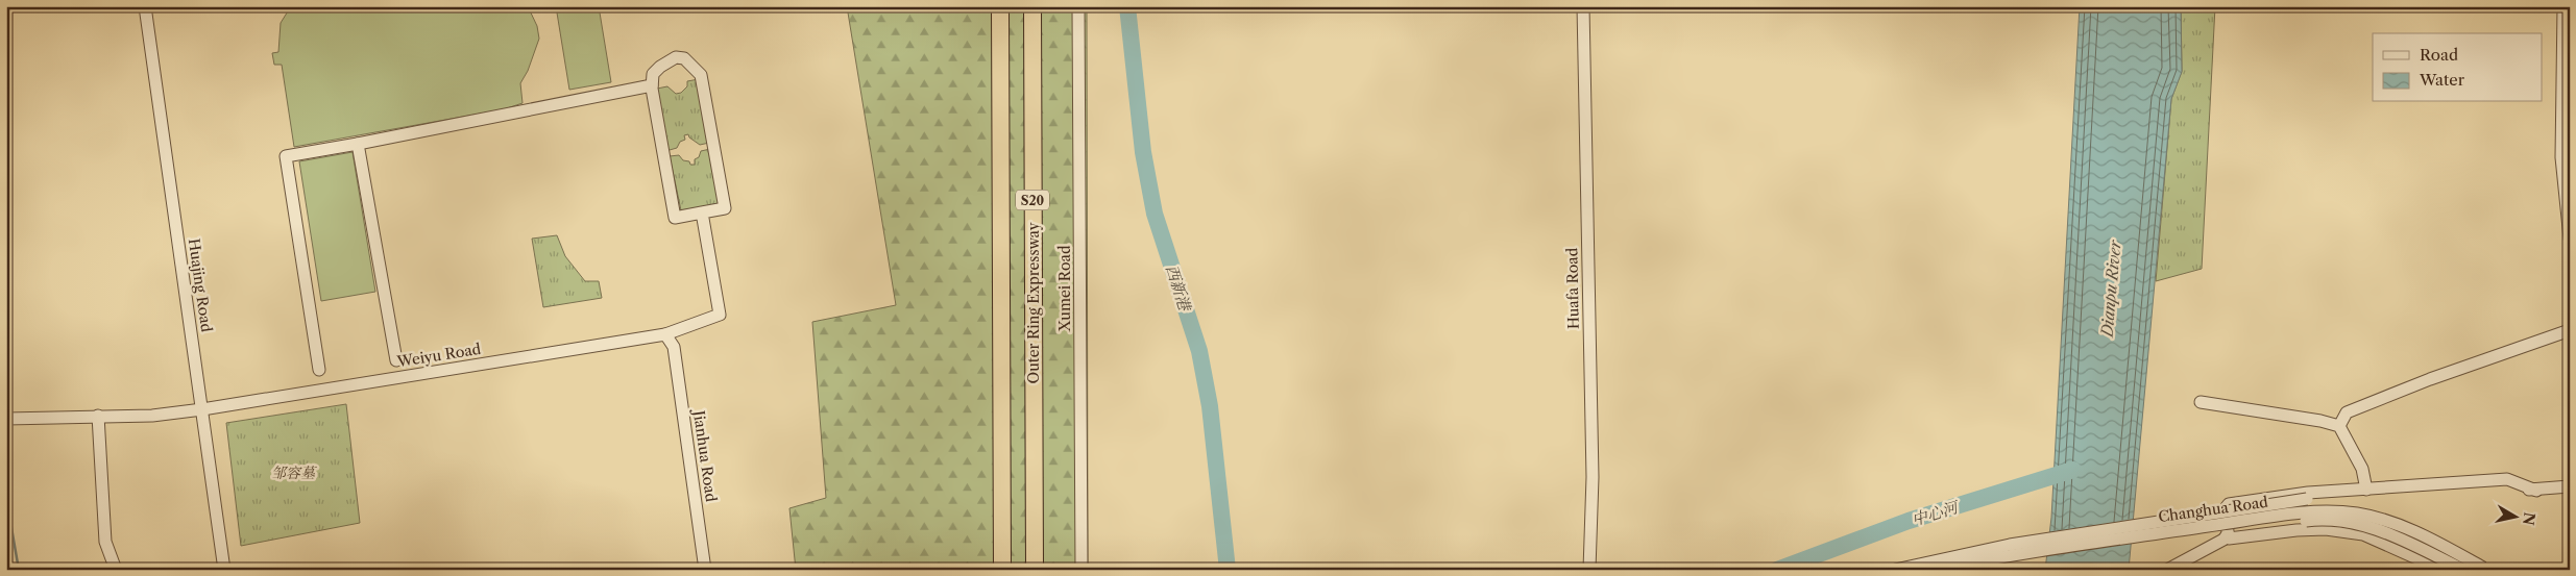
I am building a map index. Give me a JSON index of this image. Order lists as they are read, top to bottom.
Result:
{
  "streets": {
    "highway": ["S20", "Outer Ring Expressway"],
    "street": [
      "Huajing Road",
      "Xumei Road",
      "Huafa Road",
      "Weiyu Road",
      "Jianhua Road",
      "Changhua Road"
    ]
  },
  "crossings": [
    ["Huajing Road", "Weiyu Road"],
    ["Weiyu Road", "Jianhua Road"]
  ],
  "water": ["西新港", "Dianpu River", "中心河"],
  "parks": ["邹容墓"],
  "legend": ["Road", "Water"],
  "north": "right"
}
